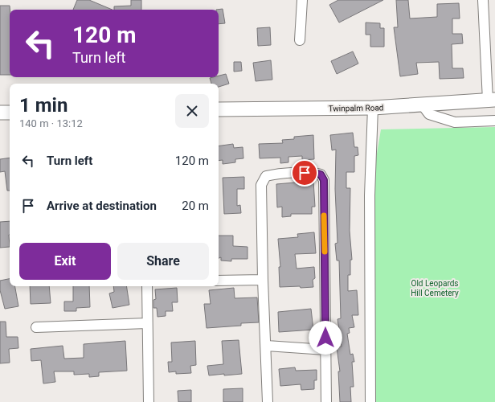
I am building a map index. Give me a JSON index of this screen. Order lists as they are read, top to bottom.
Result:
{
  "streets": {
    "main road": ["Twinpalm Road"]
  },
  "parks": ["Old Leopards Hill Cemetery"],
  "page": {
    "turn": ["120 m", "Turn left"],
    "heading": ["1 min", "140 m · 13:12"],
    "list": [
      {
        "name": "Turn left",
        "value": "120 m"
      },
      {
        "name": "Arrive at destination",
        "value": "20 m"
      }
    ],
    "buttons": ["Exit", "Share"]
  }
}
